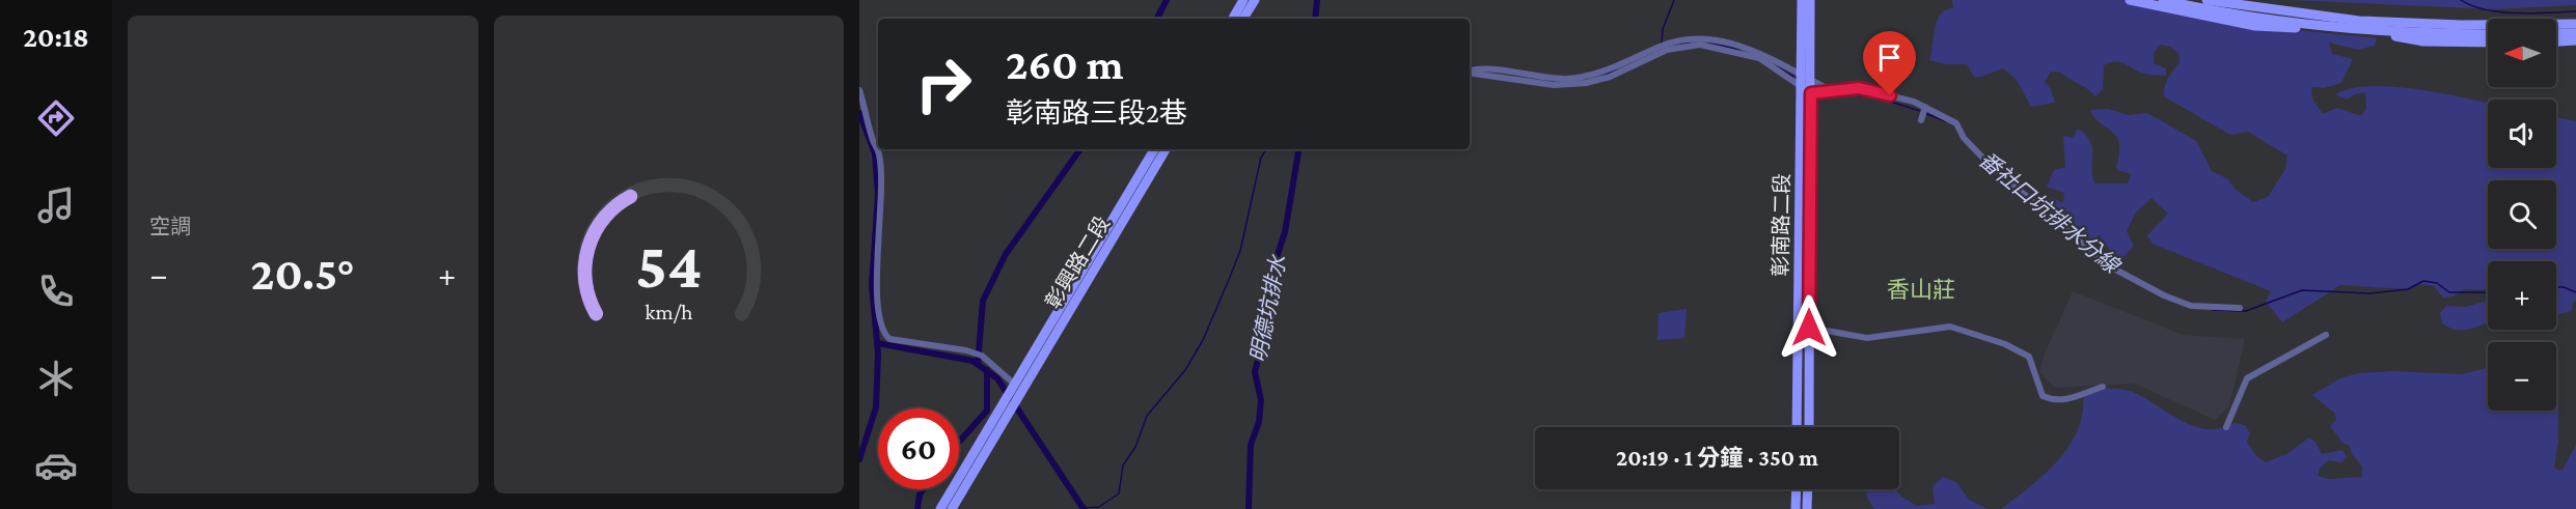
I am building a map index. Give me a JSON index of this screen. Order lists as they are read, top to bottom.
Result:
{
  "streets": {
    "main road": ["彰南路二段", "彰興路二段"]
  },
  "districts": ["香山莊"],
  "water": ["番社口坑排水分線", "明德坑排水"],
  "north": "left",
  "page": {
    "tabs": "20:18",
    "tile": "空調",
    "map_buttons": ["+", "−"],
    "turn": ["260 m", "彰南路三段2巷"],
    "heat": ["−", "20.5°", "+"],
    "limit": "60",
    "trip": "20:19 · 1 分鐘 · 350 m",
    "gauge": ["54", "km/h"]
  }
}
